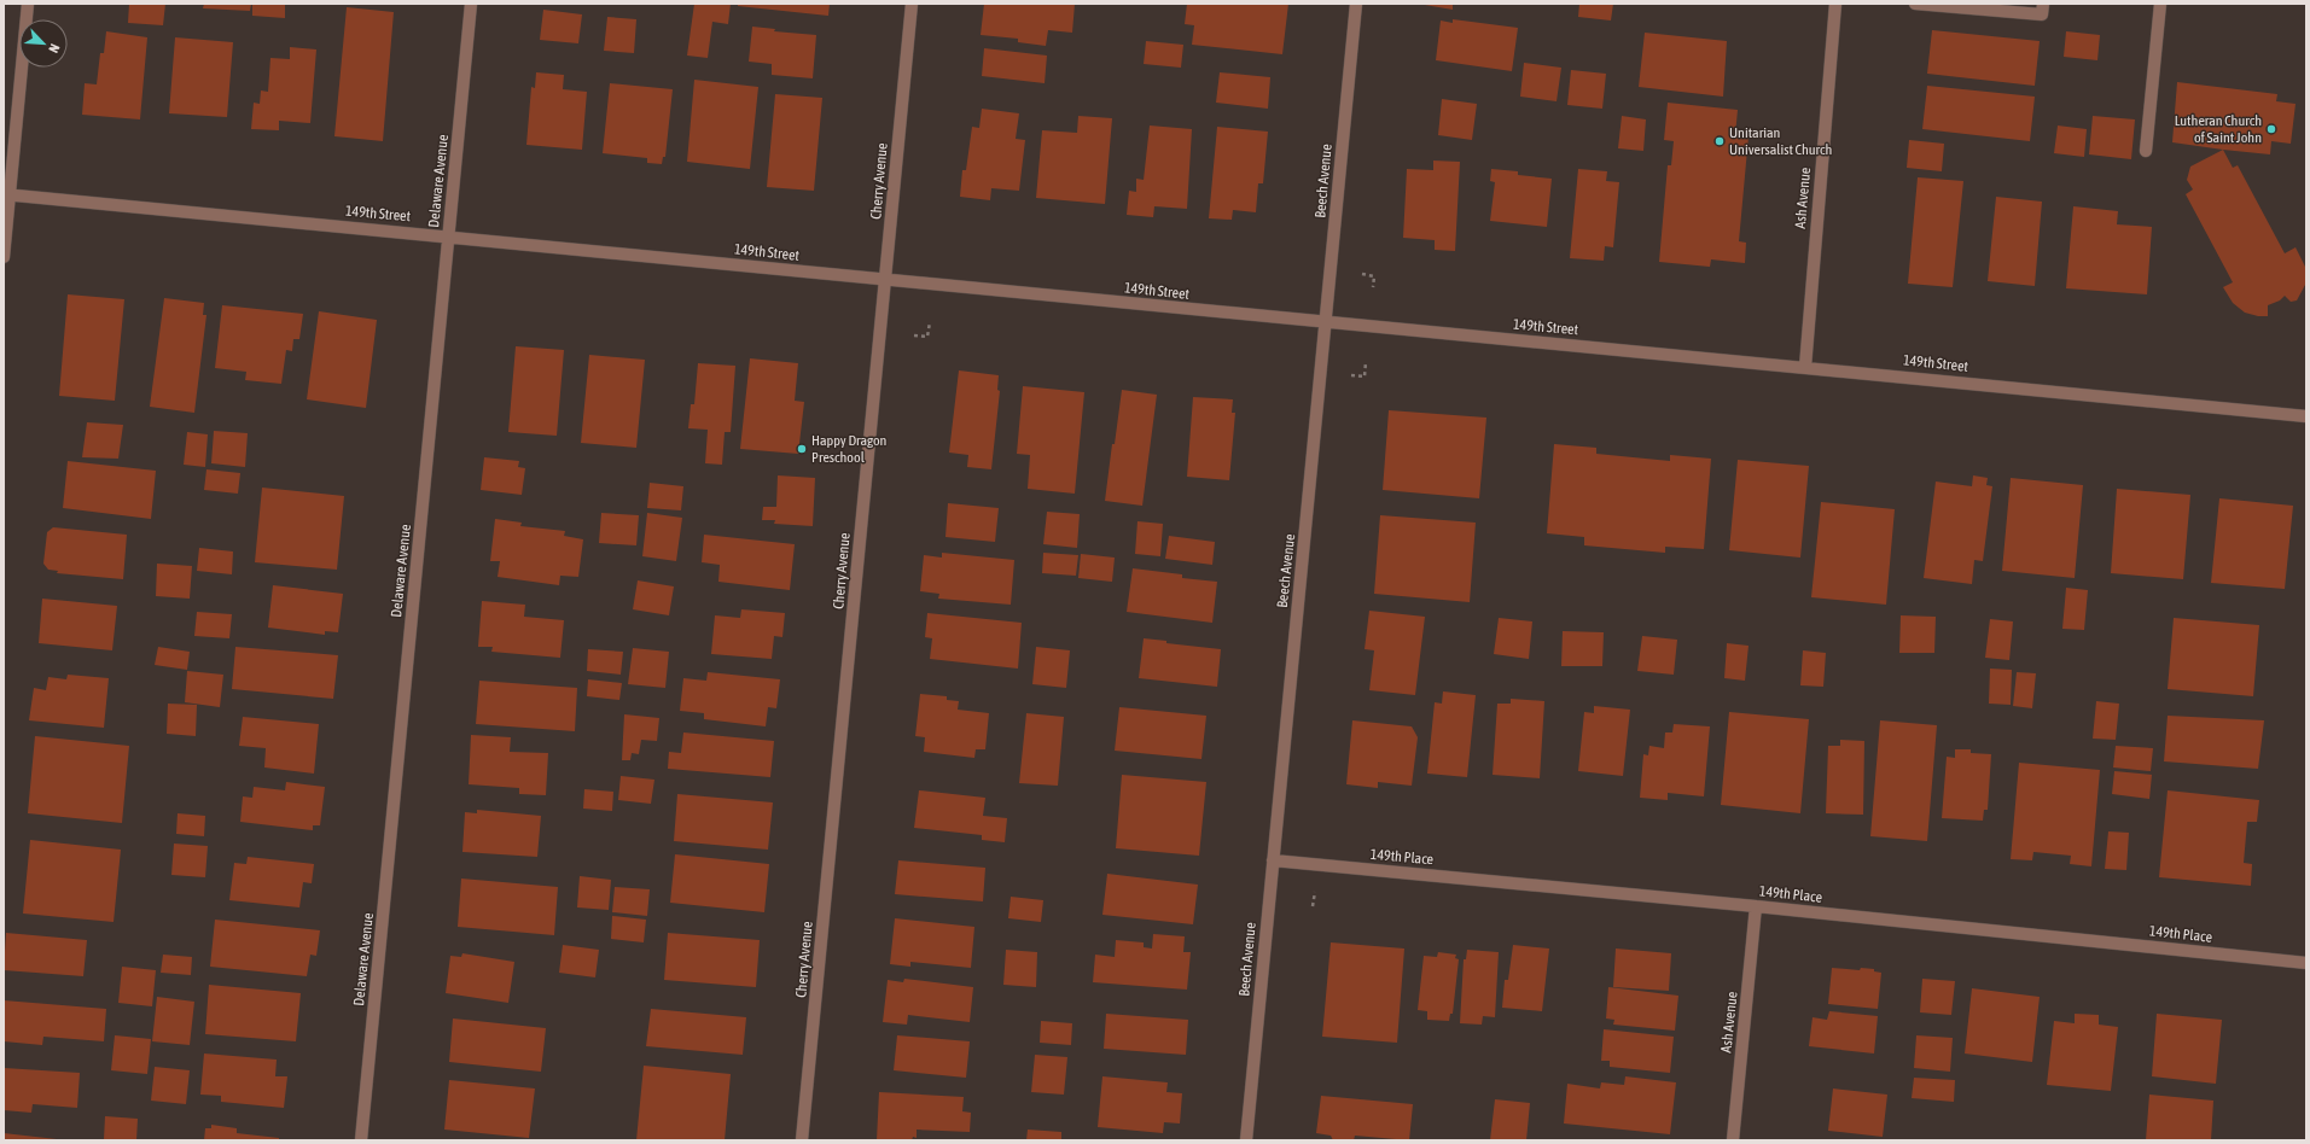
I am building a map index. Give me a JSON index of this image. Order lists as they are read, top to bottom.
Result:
{
  "streets": {
    "street": [
      "Delaware Avenue",
      "Cherry Avenue",
      "Beech Avenue",
      "Ash Avenue",
      "149th Street",
      "149th Place"
    ]
  },
  "crossings": [
    ["Delaware Avenue", "149th Street"],
    ["Cherry Avenue", "149th Street"],
    ["Beech Avenue", "149th Street"],
    ["Beech Avenue", "149th Place"],
    ["Ash Avenue", "149th Street"],
    ["Ash Avenue", "149th Place"]
  ],
  "places": ["Lutheran Church of Saint John", "Unitarian Universalist Church", "Happy Dragon Preschool"],
  "north": "bottom right"
}
